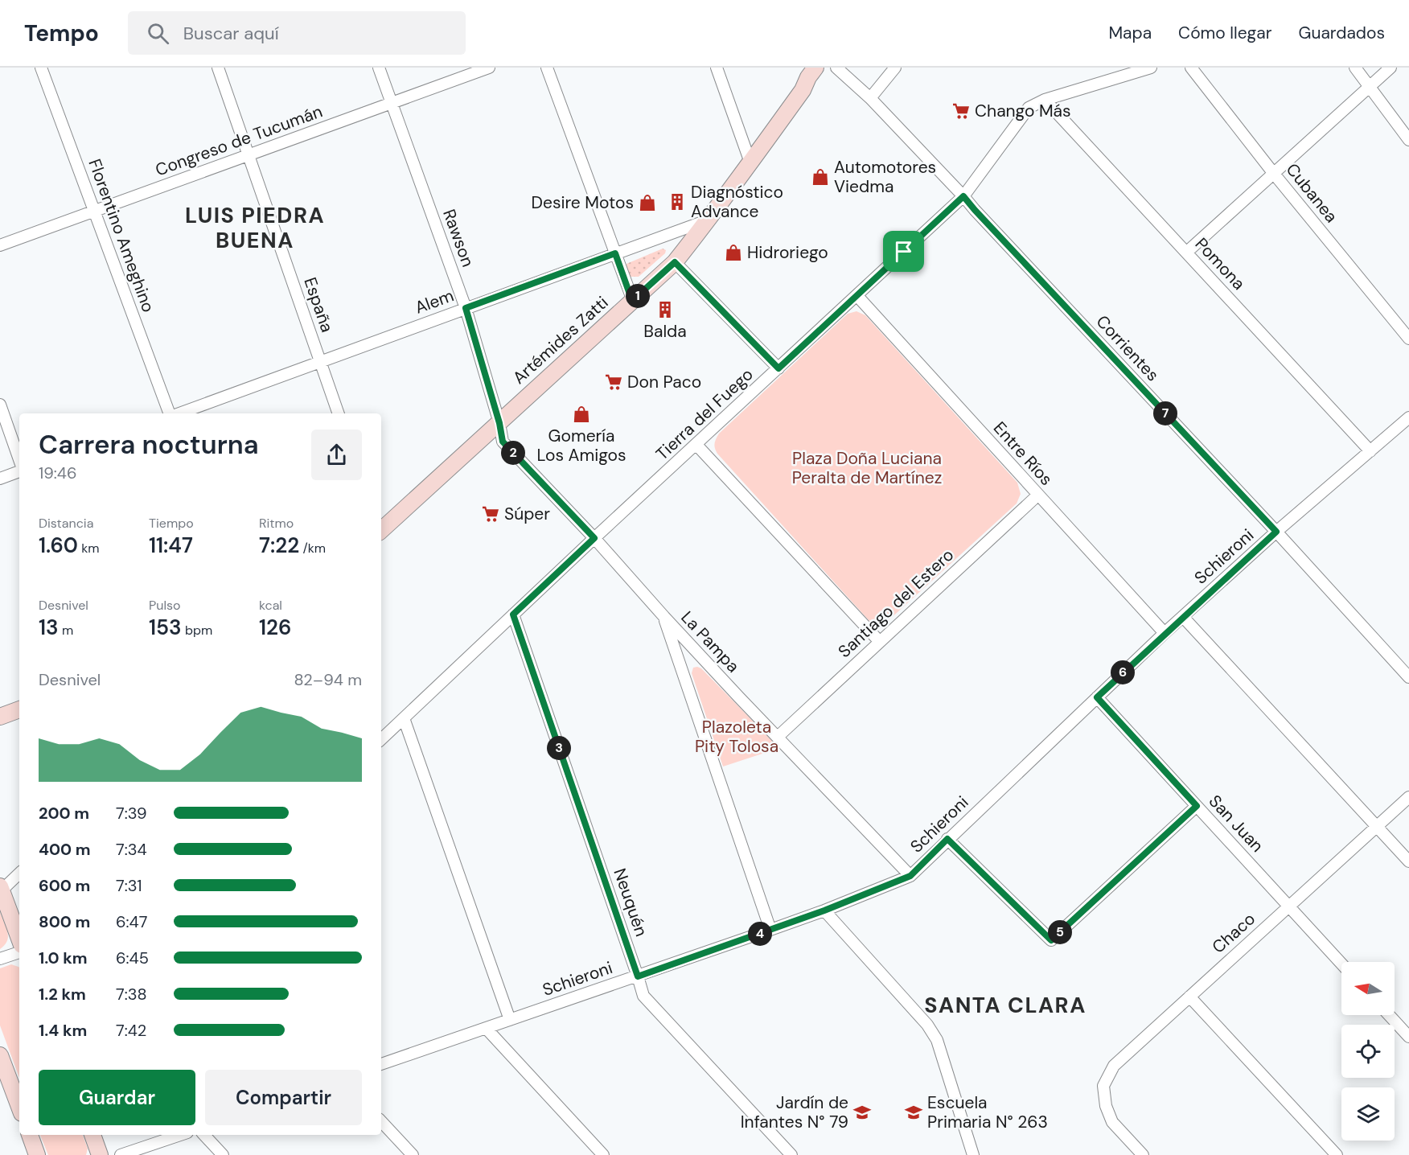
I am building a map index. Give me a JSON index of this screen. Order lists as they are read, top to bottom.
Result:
{
  "streets": {
    "main road": ["Artémides Zatti"],
    "street": [
      "Congreso de Tucumán",
      "Cubanea",
      "Florentino Ameghino",
      "Rawson",
      "Pomona",
      "Alem",
      "España",
      "Corrientes",
      "Tierra del Fuego",
      "Entre Ríos",
      "Schieroni",
      "Santiago del Estero",
      "La Pampa",
      "San Juan",
      "Neuquén",
      "Chaco"
    ]
  },
  "crossings": [
    ["Congreso de Tucumán", "Florentino Ameghino"],
    ["Congreso de Tucumán", "Rawson"],
    ["Congreso de Tucumán", "España"],
    ["Rawson", "Alem"],
    ["Rawson", "Artémides Zatti"],
    ["Rawson", "La Pampa"],
    ["Pomona", "Tierra del Fuego"],
    ["Pomona", "Schieroni"],
    ["Alem", "España"],
    ["Alem", "Artémides Zatti"],
    ["Artémides Zatti", "La Pampa"],
    ["Corrientes", "Tierra del Fuego"],
    ["Corrientes", "Schieroni"],
    ["Tierra del Fuego", "Entre Ríos"],
    ["Tierra del Fuego", "La Pampa"],
    ["Tierra del Fuego", "Neuquén"],
    ["Entre Ríos", "Schieroni"],
    ["Entre Ríos", "Santiago del Estero"],
    ["Schieroni", "La Pampa"],
    ["Schieroni", "San Juan"],
    ["Schieroni", "Neuquén"],
    ["Santiago del Estero", "La Pampa"],
    ["San Juan", "Chaco"]
  ],
  "districts": ["LUIS PIEDRA BUENA", "SANTA CLARA"],
  "parks": ["Plaza Doña Luciana Peralta de Martínez", "Plazoleta Pity Tolosa"],
  "places": {
    "supermarket": ["Chango Más", "Don Paco", "Súper"],
    "shop": [
      "Automotores Viedma",
      "Desire Motos",
      "Hidroriego",
      "Gomería Los Amigos"
    ],
    "building": ["Diagnóstico Advance", "Balda"],
    "school or university": ["Jardín de Infantes N° 79", "Escuela Primaria N° 263"]
  },
  "north": "left",
  "page": {
    "header": "Tempo",
    "search": "Buscar aquí",
    "nav": ["Mapa", "Cómo llegar", "Guardados"],
    "pins": [
      "1",
      "7",
      "2",
      "6",
      "3",
      "5",
      "4"
    ],
    "heading": ["Carrera nocturna", "19:46"],
    "stats": [
      ["Distancia", "1.60 km"],
      ["Tiempo", "11:47"],
      ["Ritmo", "7:22 /km"],
      ["Desnivel", "13 m"],
      ["Pulso", "153 bpm"],
      ["kcal", "126"]
    ],
    "chart": ["Desnivel", "82–94 m"],
    "list": [
      {
        "name": "200 m",
        "note": "7:39"
      },
      {
        "name": "400 m",
        "note": "7:34"
      },
      {
        "name": "600 m",
        "note": "7:31"
      },
      {
        "name": "800 m",
        "note": "6:47"
      },
      {
        "name": "1.0 km",
        "note": "6:45"
      },
      {
        "name": "1.2 km",
        "note": "7:38"
      },
      {
        "name": "1.4 km",
        "note": "7:42"
      }
    ],
    "buttons": ["Guardar", "Compartir"]
  }
}
